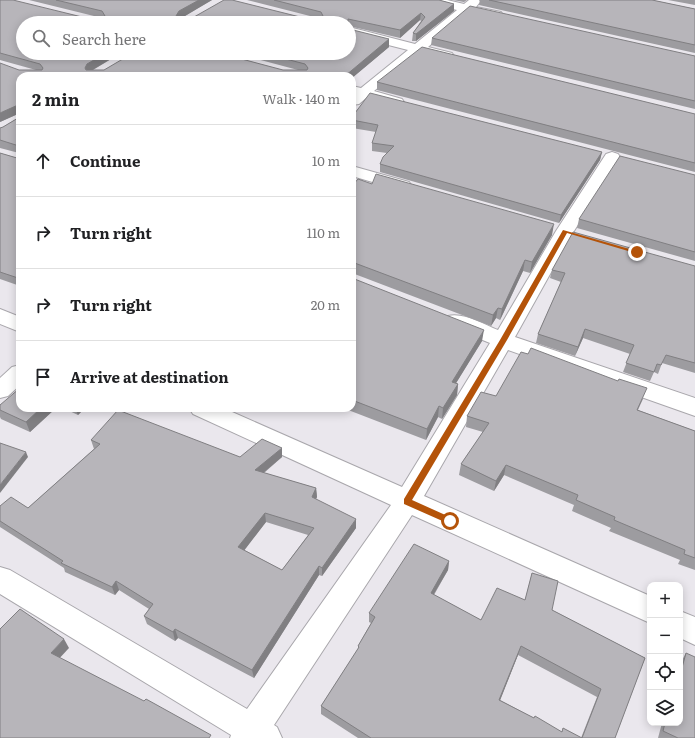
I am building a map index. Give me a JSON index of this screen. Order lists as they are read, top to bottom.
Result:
{
  "page": {
    "search": "Search here",
    "heading": ["2 min", "Walk · 140 m"],
    "list": [
      ["Continue", "10 m"],
      ["Turn right", "110 m"],
      ["Turn right", "20 m"],
      "Arrive at destination"
    ],
    "map_buttons": ["+", "−"]
  }
}
